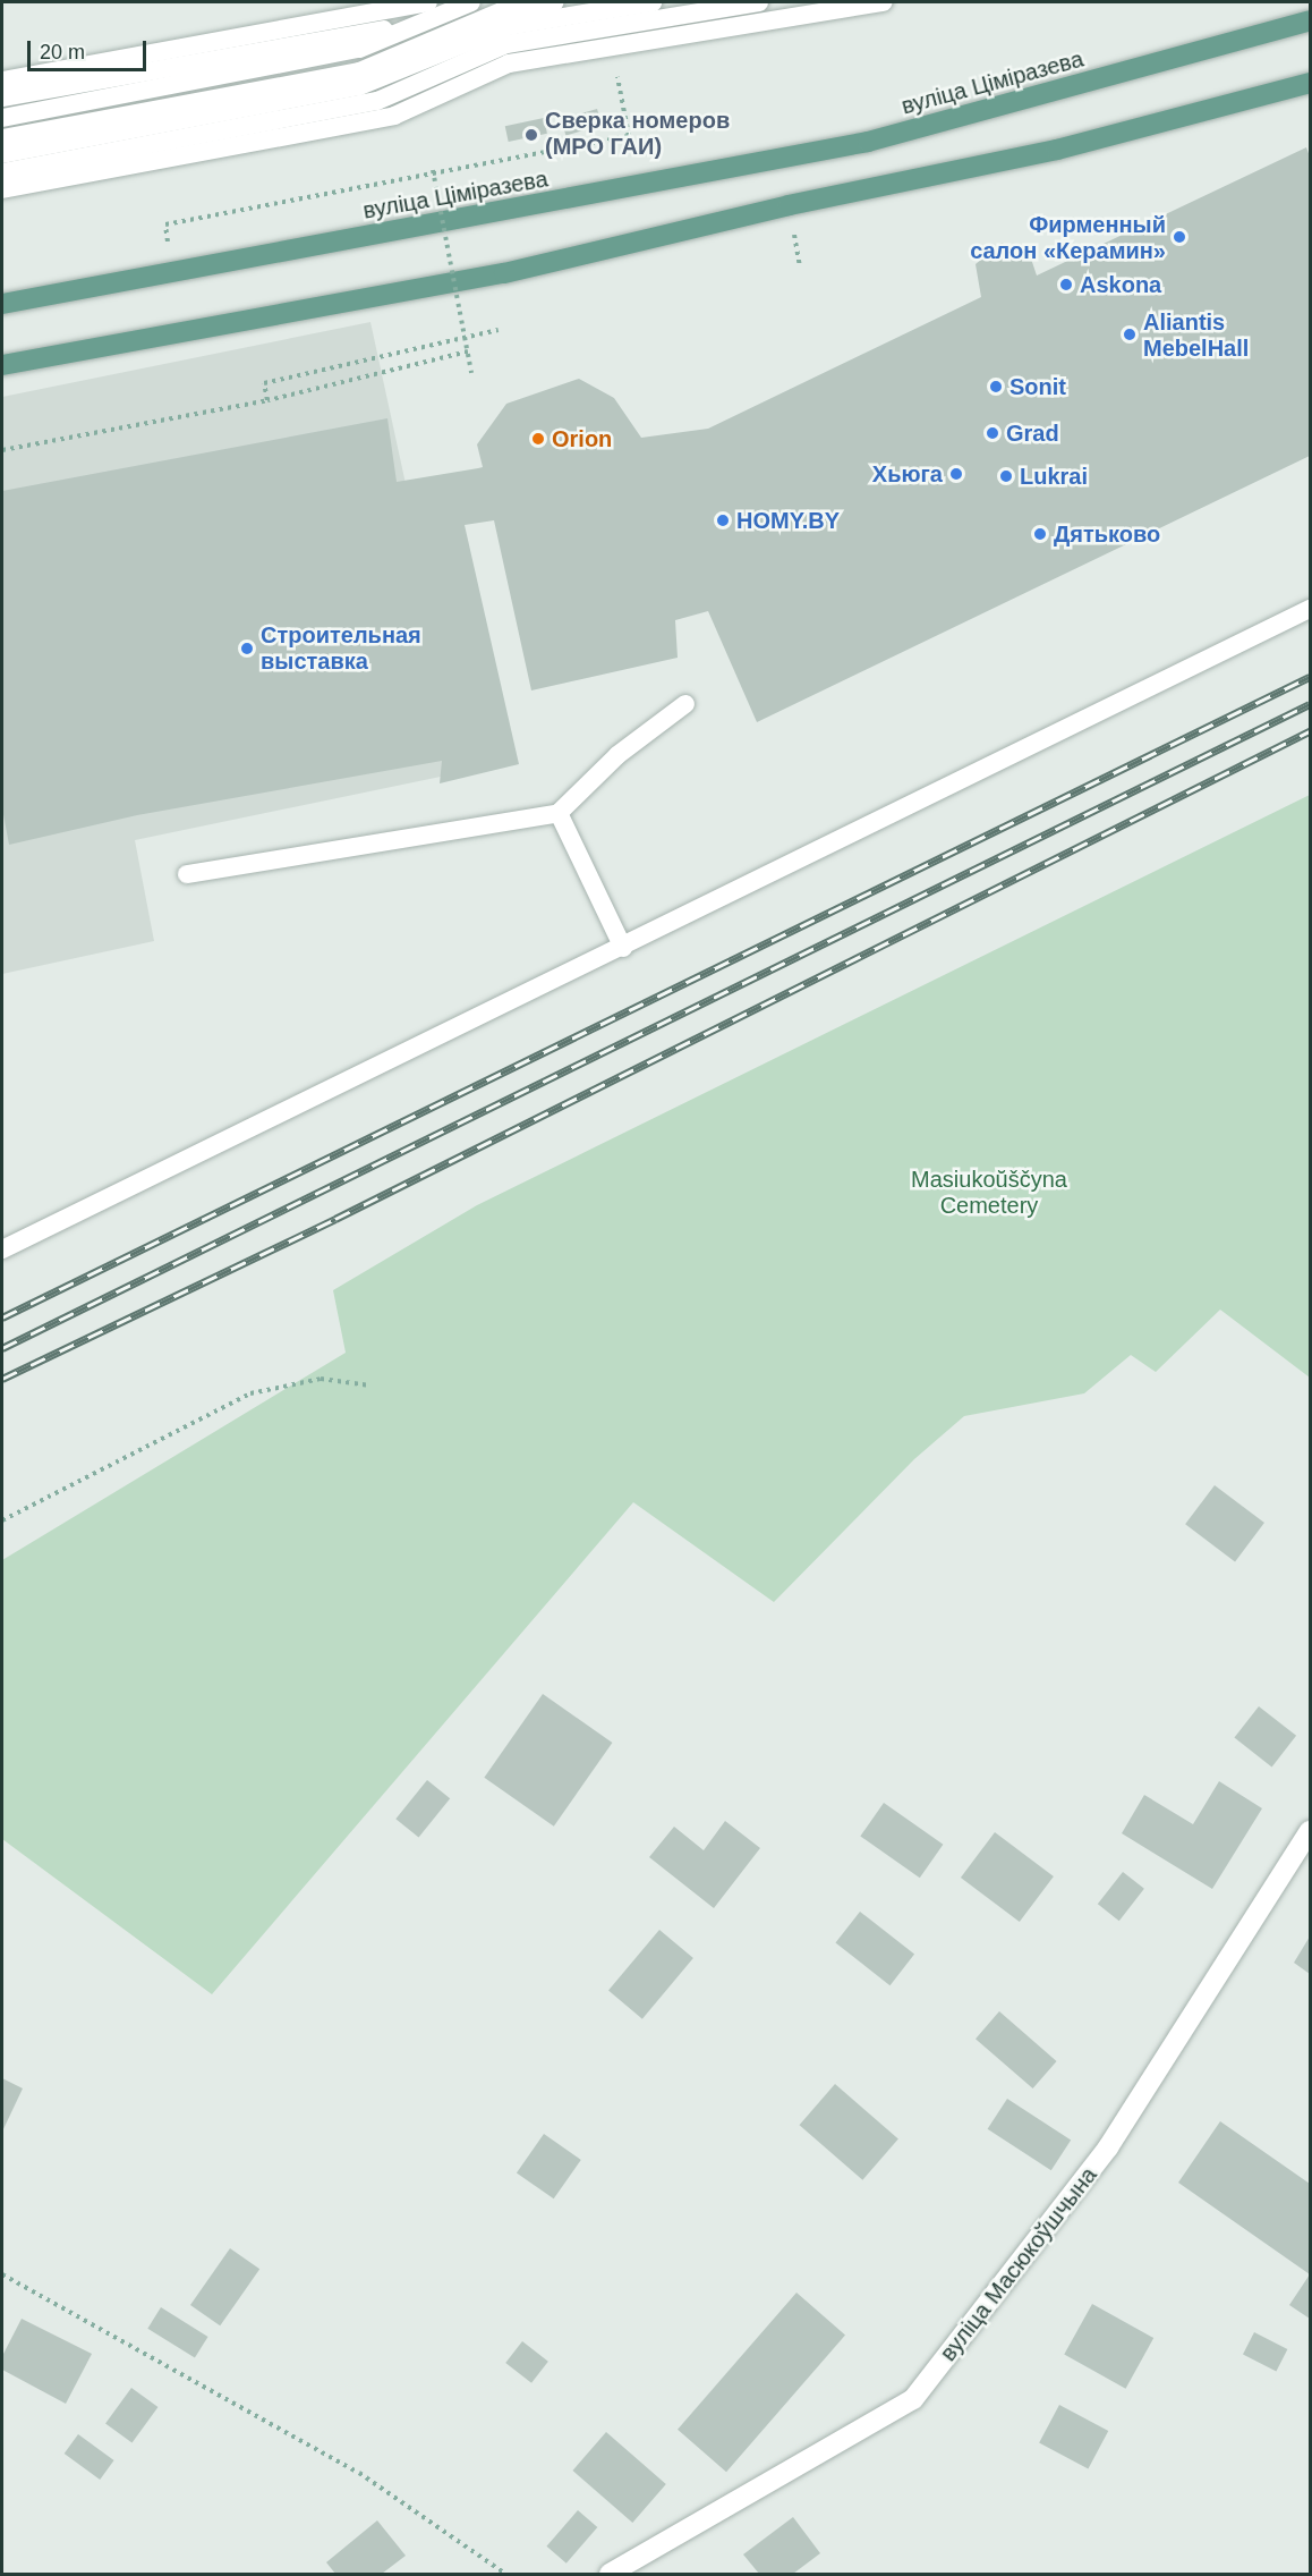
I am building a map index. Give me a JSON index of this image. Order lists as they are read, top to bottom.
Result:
{
  "streets": {
    "main road": ["вуліца Ціміразева"],
    "street": ["вуліца Масюкоўшчына"]
  },
  "parks": ["Masiukoŭščyna Cemetery"],
  "places": [
    "Сверка номеров (МРО ГАИ)",
    "Фирменный салон «Керамин»",
    "Askona",
    "Aliantis MebelHall",
    "Sonit",
    "Grad",
    "Orion",
    "Хьюга",
    "Lukrai",
    "HOMY.BY",
    "Дятьково",
    "Строительная выставка"
  ],
  "scale_bar": "20 m"
}
